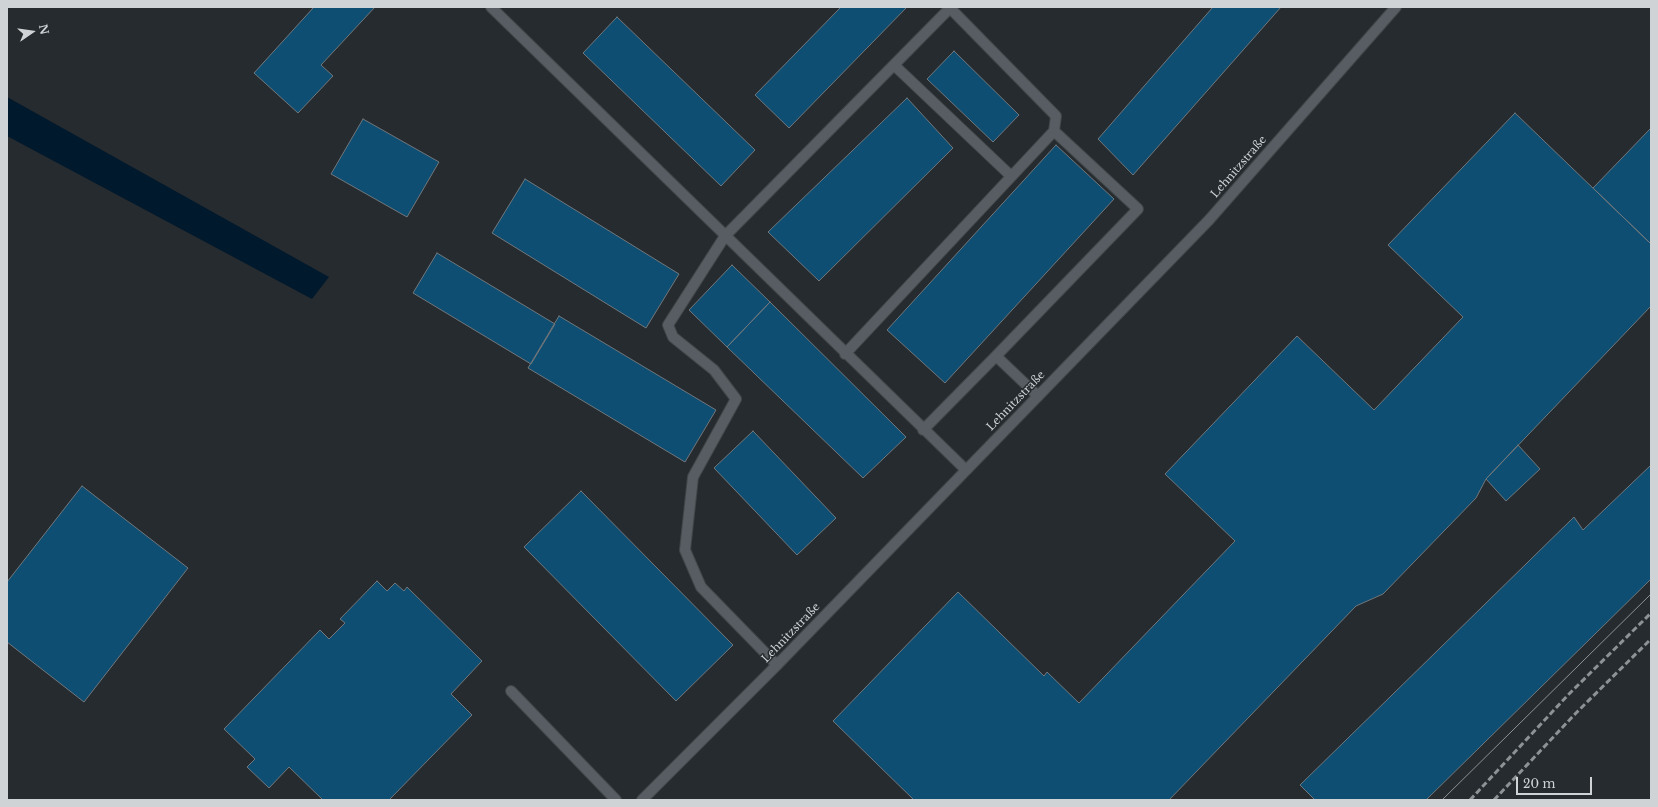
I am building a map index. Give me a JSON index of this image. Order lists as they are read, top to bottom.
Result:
{
  "streets": {
    "main road": ["Lehnitzstraße"]
  },
  "scale_bar": "20 m",
  "north": "right"
}
